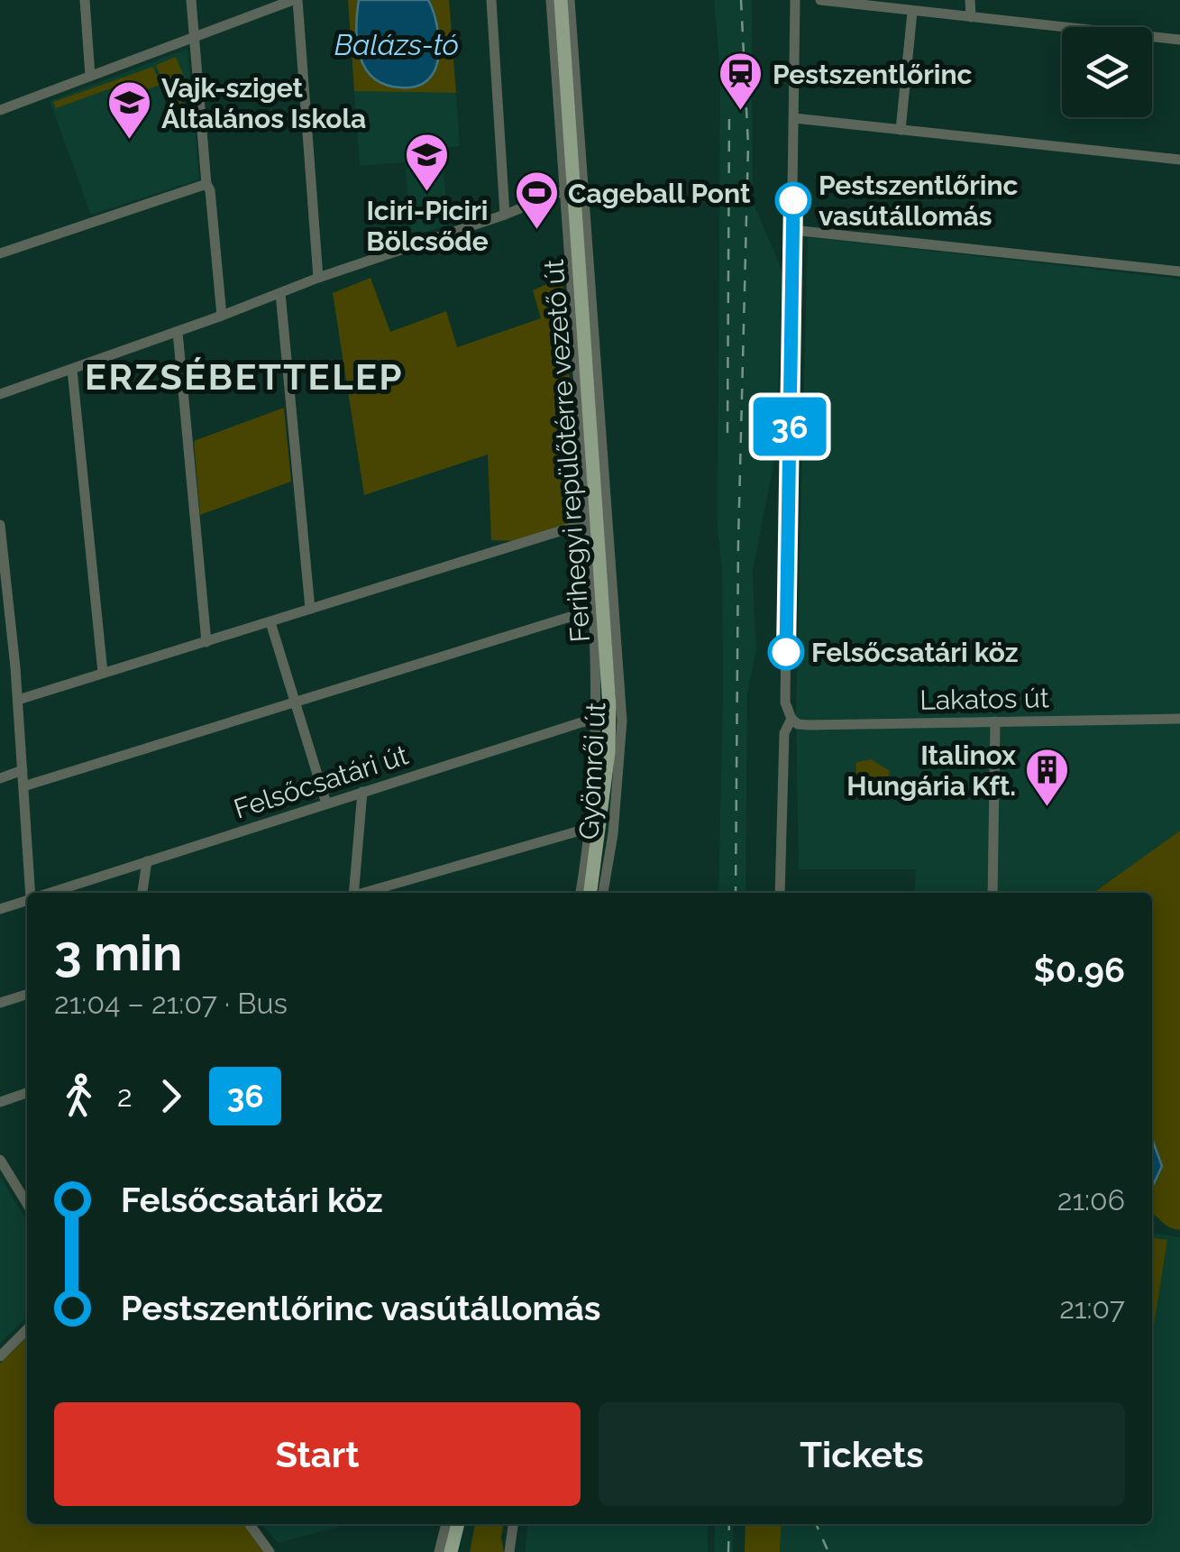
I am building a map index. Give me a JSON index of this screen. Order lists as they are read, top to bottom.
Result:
{
  "streets": {
    "main road": ["Ferihegyi repülőtérre vezető út"],
    "street": ["Lakatos út", "Gyömrői út", "Felsőcsatári út"]
  },
  "crossings": [
    ["Gyömrői út", "Felsőcsatári út"]
  ],
  "districts": ["ERZSÉBETTELEP"],
  "water": ["Balázs-tó"],
  "places": {
    "station": ["Pestszentlőrinc"],
    "school or university": ["Vajk-sziget Általános Iskola", "Iciri-Piciri Bölcsőde"],
    "other": ["Pestszentlőrinc vasútállomás", "Felsőcsatári köz"],
    "sports": ["Cageball Pont"],
    "building": ["Italinox Hungária Kft."]
  },
  "lines": ["bus line 36"],
  "page": {
    "on_map": "36",
    "heading": ["3 min", "21:04 – 21:07 · Bus", "$0.96"],
    "legs": ["2", "36"],
    "list": [
      {
        "name": "Felsőcsatári köz",
        "value": "21:06"
      },
      {
        "name": "Pestszentlőrinc vasútállomás",
        "value": "21:07"
      }
    ],
    "buttons": ["Start", "Tickets"]
  }
}
